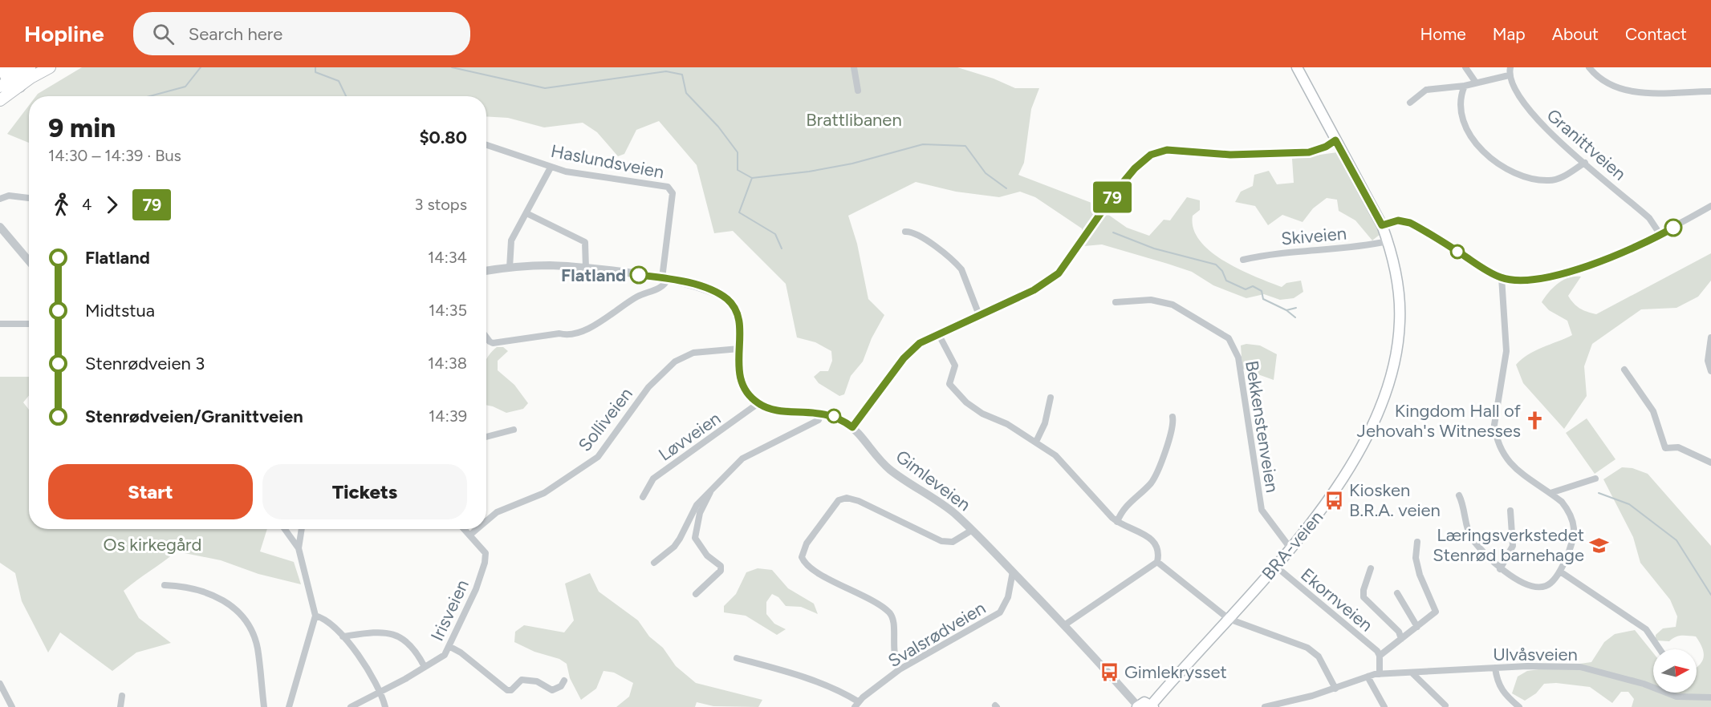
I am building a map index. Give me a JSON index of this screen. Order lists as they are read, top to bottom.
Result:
{
  "streets": {
    "main road": ["BRA-veien"],
    "street": [
      "Granittveien",
      "Haslundsveien",
      "Skiveien",
      "Solliveien",
      "Bekkenstenveien",
      "Løvveien",
      "Gimleveien",
      "Ekornveien",
      "Irisveien",
      "Svalsrødveien",
      "Ulvåsveien"
    ]
  },
  "crossings": [
    ["Skiveien", "BRA-veien"],
    ["Solliveien", "Irisveien"],
    ["Bekkenstenveien", "BRA-veien"],
    ["Løvveien", "Gimleveien"],
    ["Gimleveien", "BRA-veien"],
    ["Gimleveien", "Svalsrødveien"],
    ["BRA-veien", "Ekornveien"],
    ["Ekornveien", "Ulvåsveien"]
  ],
  "parks": ["Brattlibanen", "Os kirkegård"],
  "places": {
    "other": ["Flatland"],
    "church": ["Kingdom Hall of Jehovah's Witnesses"],
    "bus stop": ["Kiosken B.R.A. veien", "Gimlekrysset"],
    "school or university": ["Læringsverkstedet Stenrød barnehage"]
  },
  "lines": ["bus line 79"],
  "north": "right",
  "page": {
    "header": "Hopline",
    "search": "Search here",
    "nav": [
      "Home",
      "Map",
      "About",
      "Contact"
    ],
    "on_map": "79",
    "heading": ["9 min", "14:30 – 14:39 · Bus", "$0.80"],
    "legs": ["4", "79", "3 stops"],
    "list": [
      {
        "name": "Flatland",
        "value": "14:34"
      },
      {
        "name": "Midtstua",
        "value": "14:35"
      },
      {
        "name": "Stenrødveien 3",
        "value": "14:38"
      },
      {
        "name": "Stenrødveien/Granittveien",
        "value": "14:39"
      }
    ],
    "buttons": ["Start", "Tickets"]
  }
}
